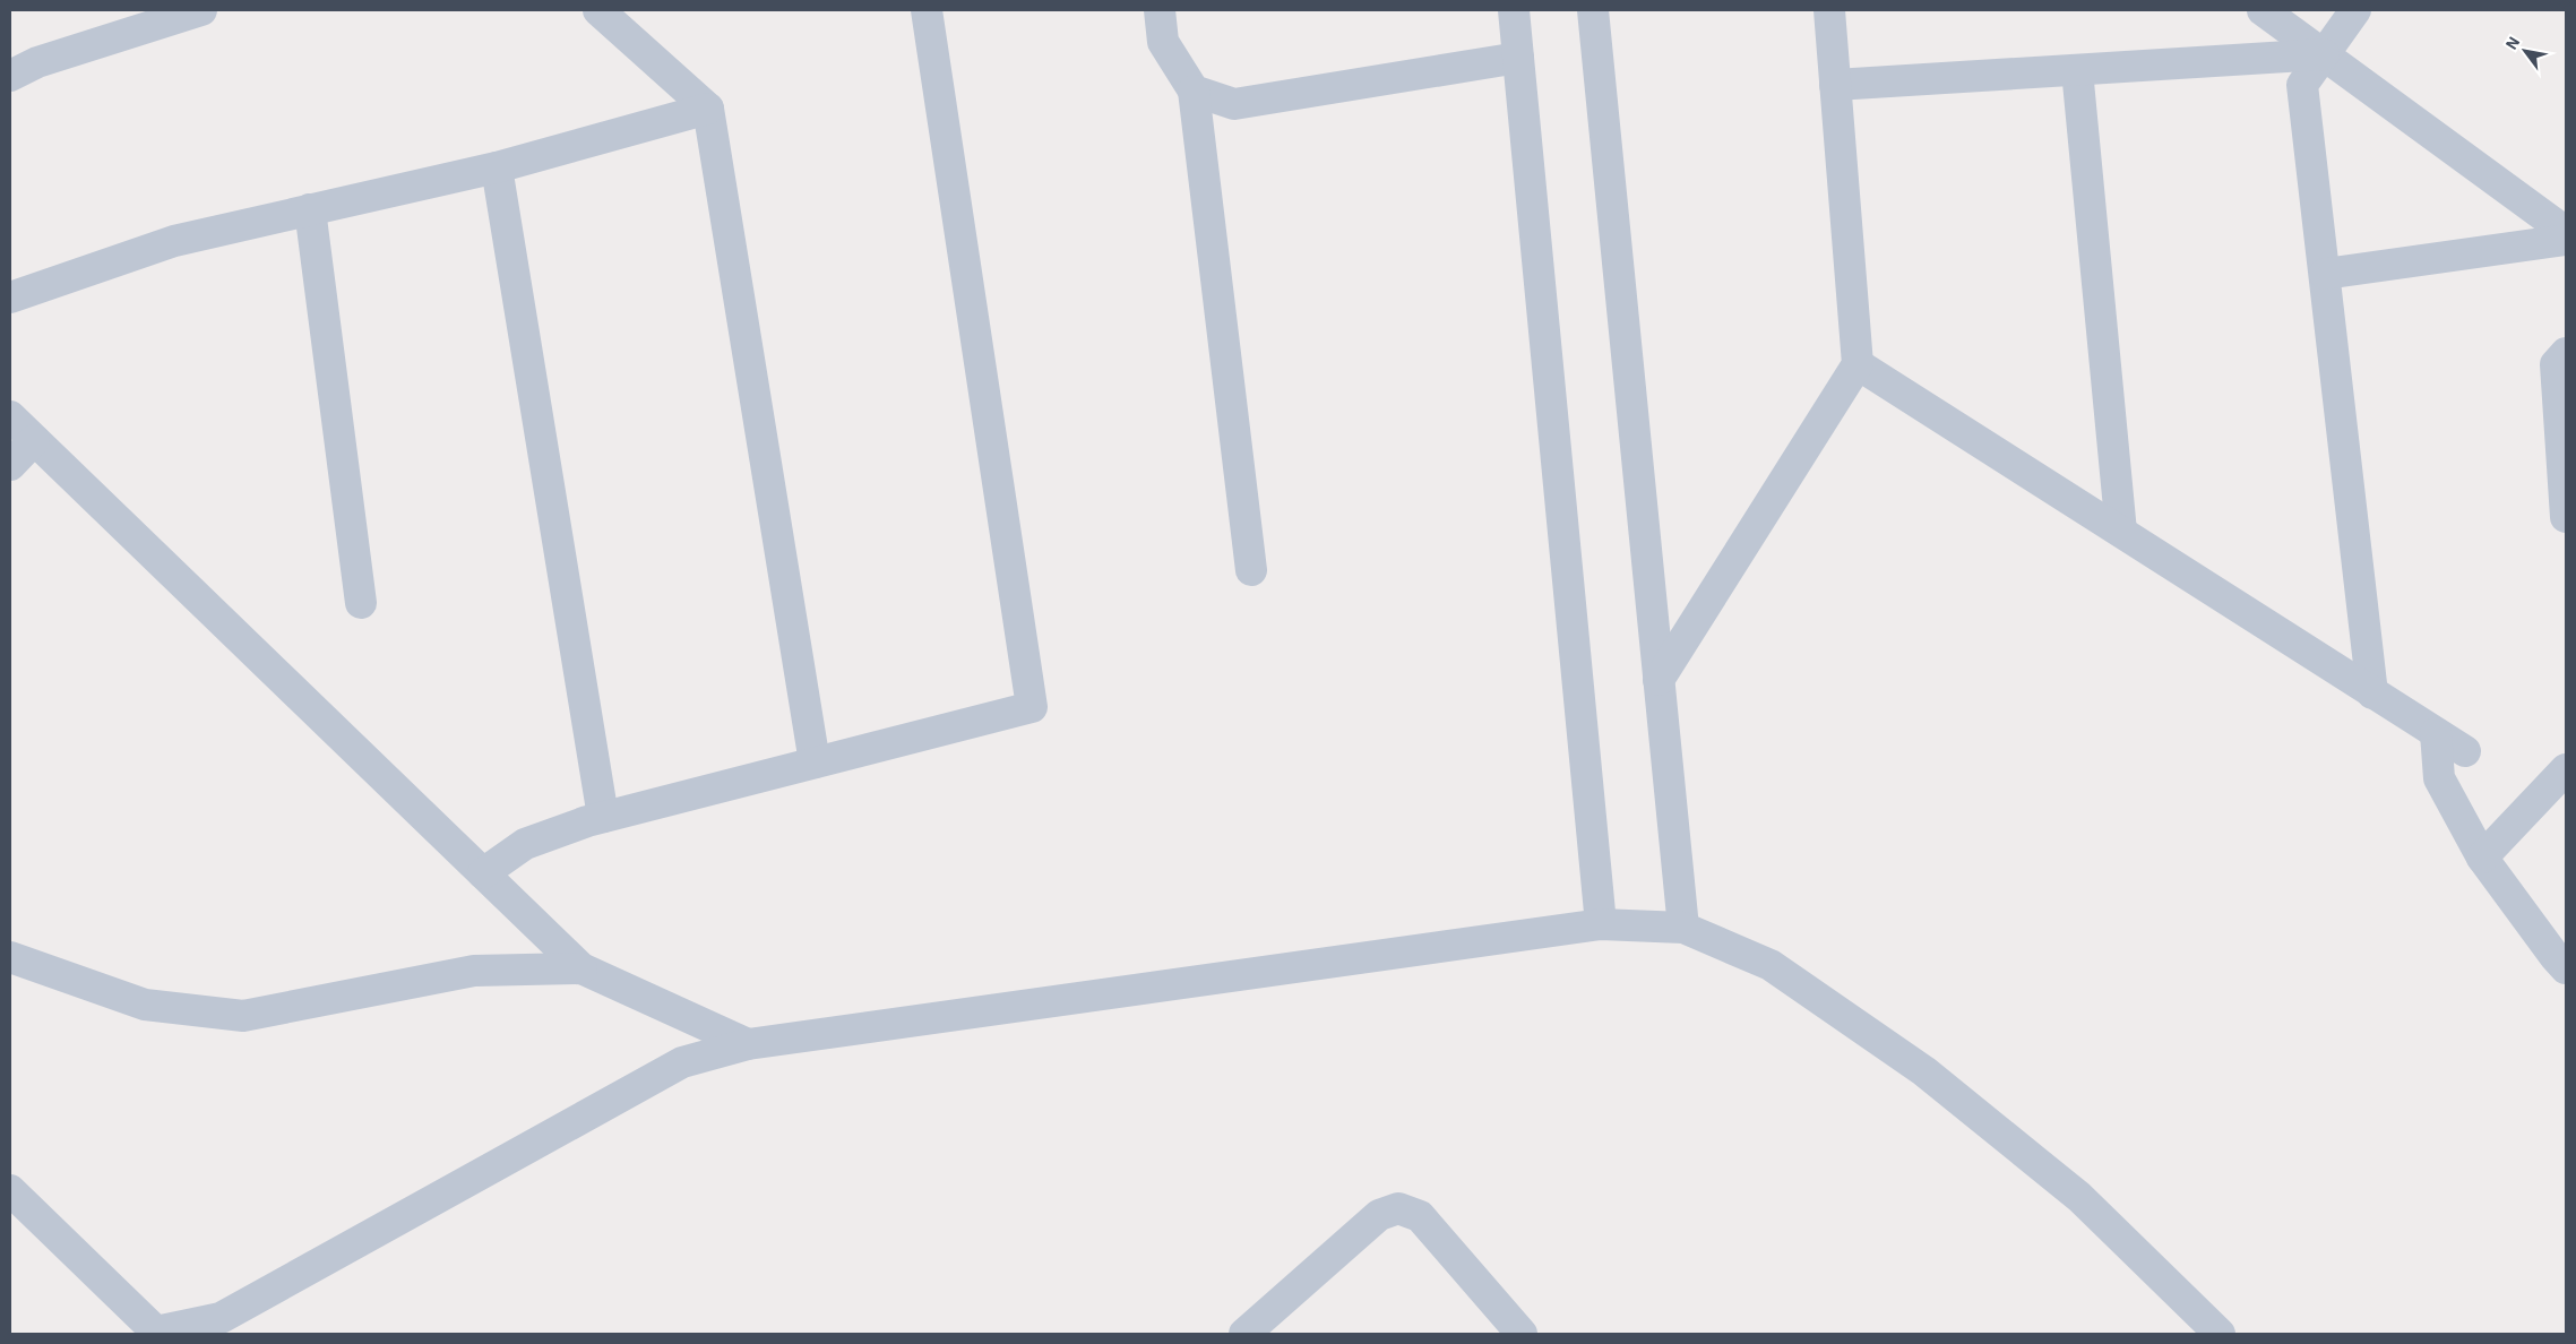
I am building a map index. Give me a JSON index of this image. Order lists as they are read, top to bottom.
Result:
{
  "north": "top left"
}
